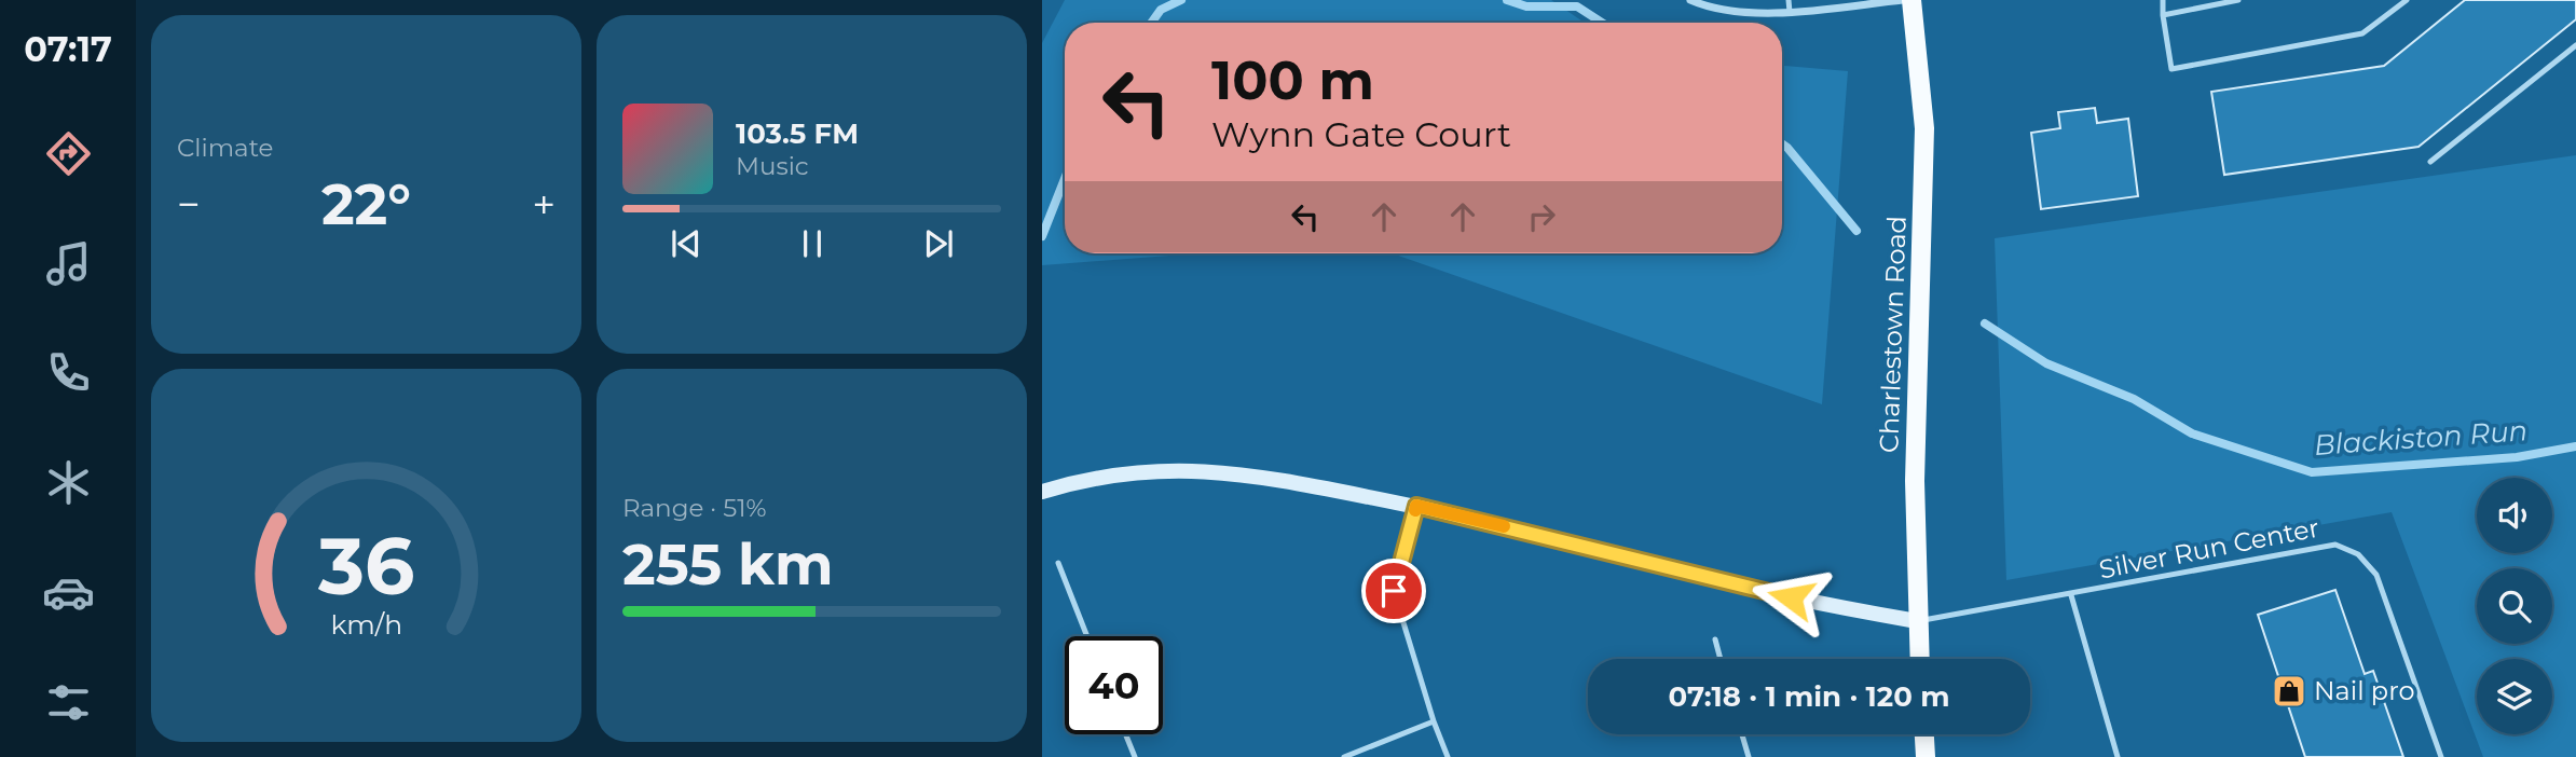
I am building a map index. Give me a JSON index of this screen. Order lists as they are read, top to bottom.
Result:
{
  "streets": {
    "main road": ["Charlestown Road"],
    "lane": ["Silver Run Center"]
  },
  "crossings": [
    ["Charlestown Road", "Silver Run Center"]
  ],
  "water": ["Blackiston Run"],
  "places": {
    "shop": ["Nail pro"]
  },
  "page": {
    "tabs": "07:17",
    "tile": [
      "Climate",
      ["Range · 51%", "255 km"]
    ],
    "turn": ["100 m", "Wynn Gate Court"],
    "song": ["103.5 FM", "Music"],
    "heat": ["−", "22°", "+"],
    "limit": "40",
    "trip": "07:18 · 1 min · 120 m",
    "gauge": ["36", "km/h"]
  }
}
